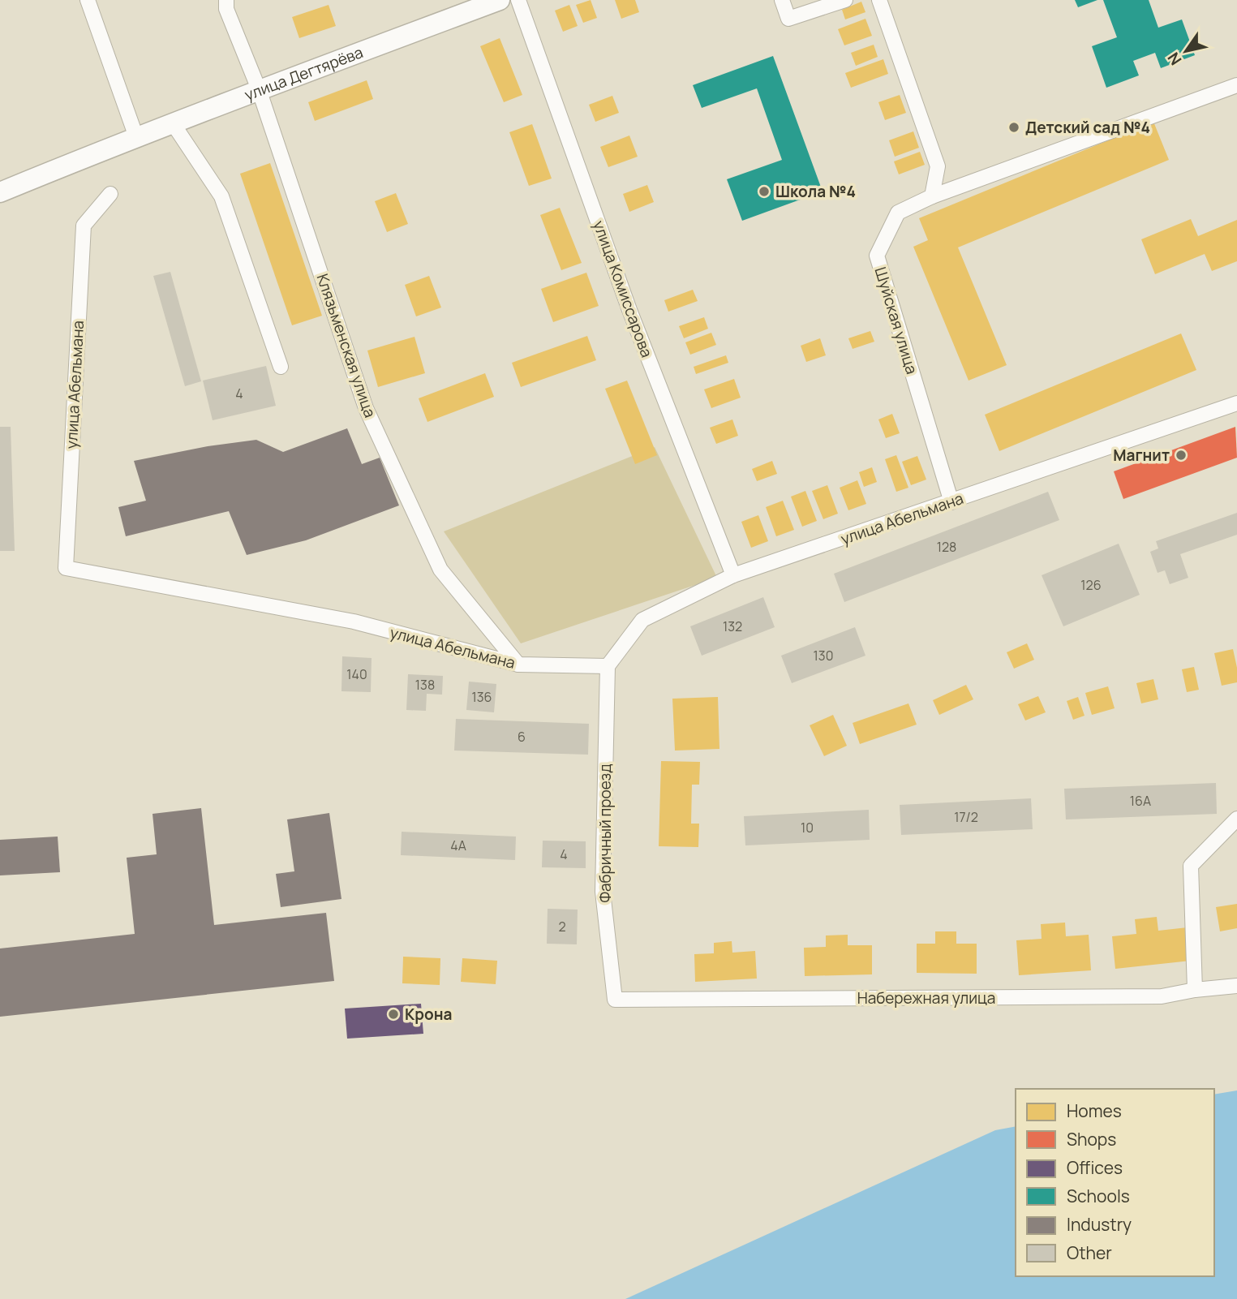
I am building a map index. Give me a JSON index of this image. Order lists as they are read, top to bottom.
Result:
{
  "streets": {
    "main road": ["улица Дегтярёва"],
    "street": [
      "улица Комиссарова",
      "Шуйская улица",
      "Клязьменская улица",
      "улица Абельмана",
      "Фабричный проезд",
      "Набережная улица"
    ]
  },
  "crossings": [
    ["улица Дегтярёва", "Клязьменская улица"],
    ["улица Комиссарова", "улица Абельмана"],
    ["Шуйская улица", "улица Абельмана"],
    ["Клязьменская улица", "улица Абельмана"],
    ["улица Абельмана", "Фабричный проезд"],
    ["Фабричный проезд", "Набережная улица"]
  ],
  "places": [
    "Детский сад №4",
    "Школа №4",
    "Магнит",
    "Крона"
  ],
  "house_numbers": [
    "4",
    "128",
    "126",
    "132",
    "130",
    "140",
    "138",
    "136",
    "6",
    "16А",
    "17/2",
    "10",
    "4А",
    "4",
    "2"
  ],
  "legend": [
    "Homes",
    "Shops",
    "Offices",
    "Schools",
    "Industry",
    "Other"
  ],
  "north": "bottom left"
}
